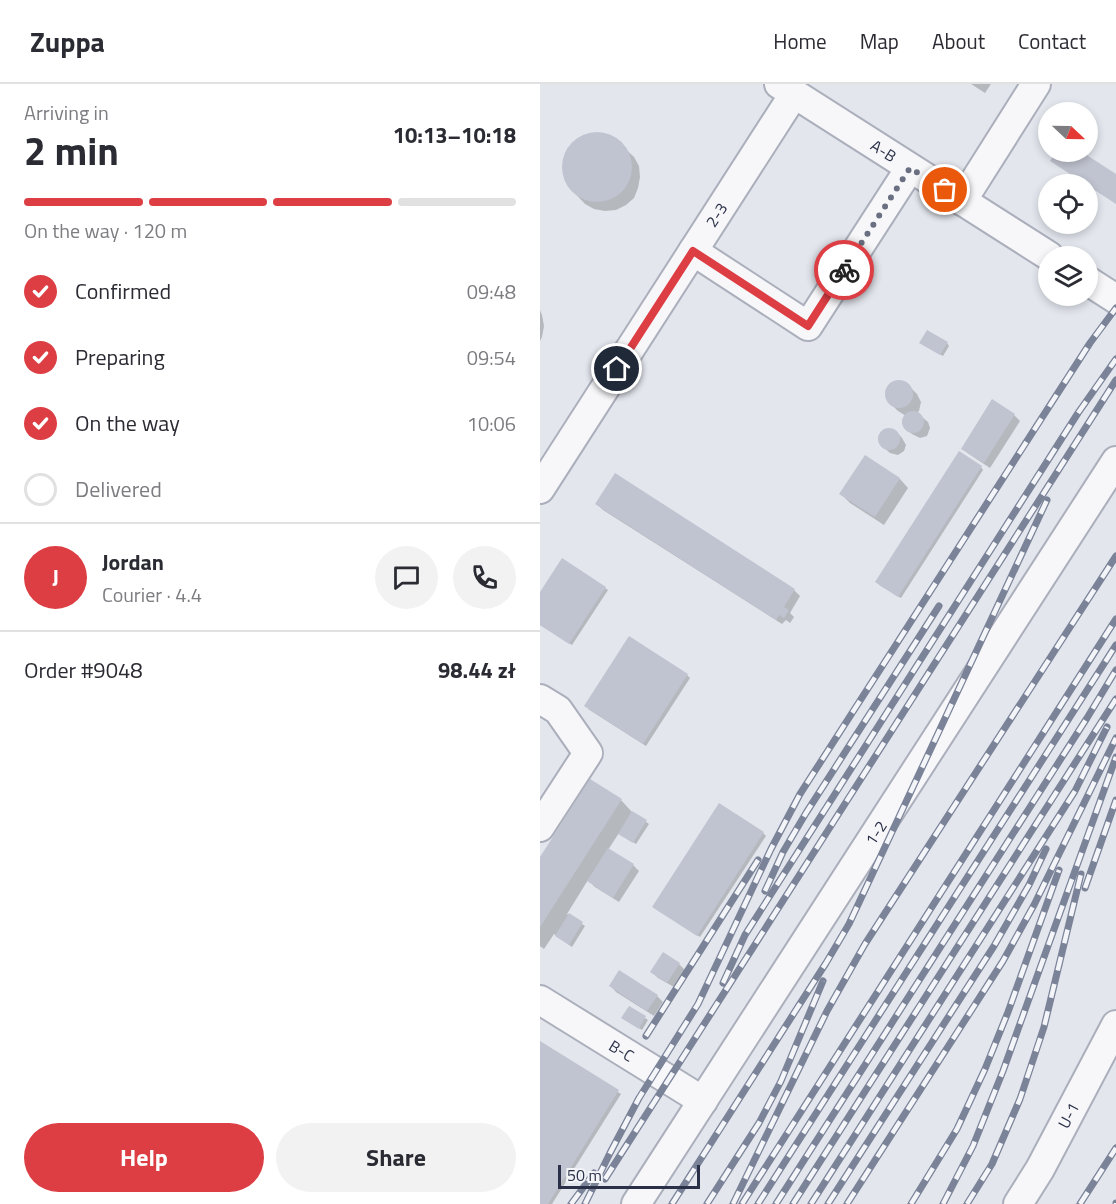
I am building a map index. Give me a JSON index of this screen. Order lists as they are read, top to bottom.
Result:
{
  "streets": {
    "lane": [
      "A-B",
      "2-3",
      "1-2",
      "B-C",
      "U-1"
    ]
  },
  "crossings": [
    ["A-B", "2-3"],
    ["1-2", "B-C"]
  ],
  "scale_bar": "50 m",
  "north": "right",
  "page": {
    "header": "Zuppa",
    "nav": [
      "Home",
      "Map",
      "About",
      "Contact"
    ],
    "heading": ["2 min", "Arriving in", "10:13–10:18"],
    "panel": [
      "Jordan",
      "Courier · 4.4",
      "Order #9048",
      "98.44 zł"
    ],
    "bar": "On the way · 120 m",
    "list": [
      ["Confirmed", "09:48"],
      ["Preparing", "09:54"],
      ["On the way", "10:06"],
      "Delivered"
    ],
    "round": "J",
    "buttons": ["Help", "Share"],
    "scale": "50 m"
  }
}
